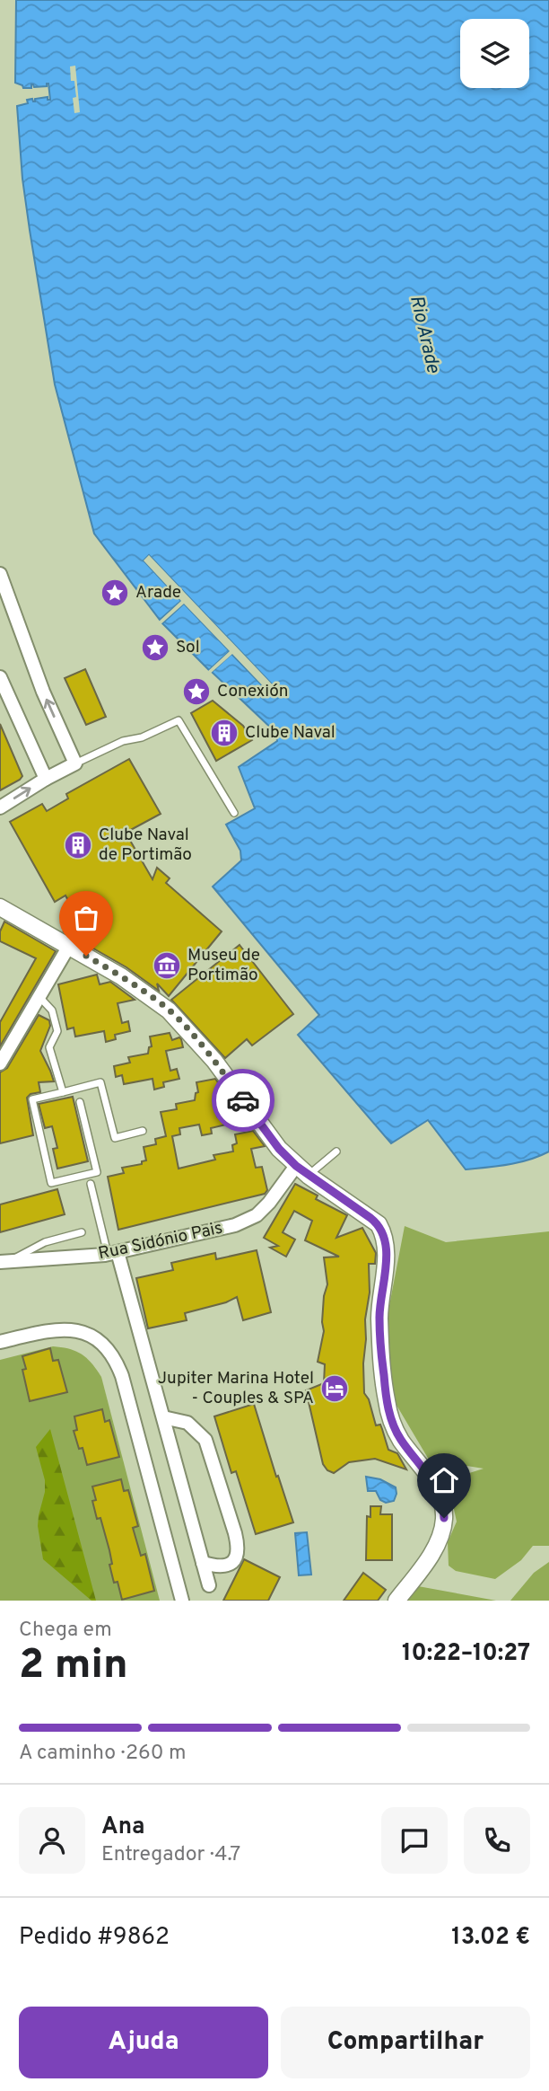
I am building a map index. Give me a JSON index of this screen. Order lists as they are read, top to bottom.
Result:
{
  "streets": {
    "street": ["Rua Sidónio Pais"]
  },
  "water": ["Rio Arade"],
  "places": {
    "place": ["Arade", "Sol", "Conexión"],
    "building": ["Clube Naval", "Clube Naval de Portimão"],
    "museum": ["Museu de Portimão"],
    "hotel": ["Jupiter Marina Hotel - Couples & SPA"]
  },
  "page": {
    "heading": ["2 min", "Chega em", "10:22–10:27"],
    "panel": [
      "Ana",
      "Entregador · 4.7",
      "Pedido #9862",
      "13.02 €"
    ],
    "bar": "A caminho · 260 m",
    "buttons": ["Ajuda", "Compartilhar"]
  }
}
